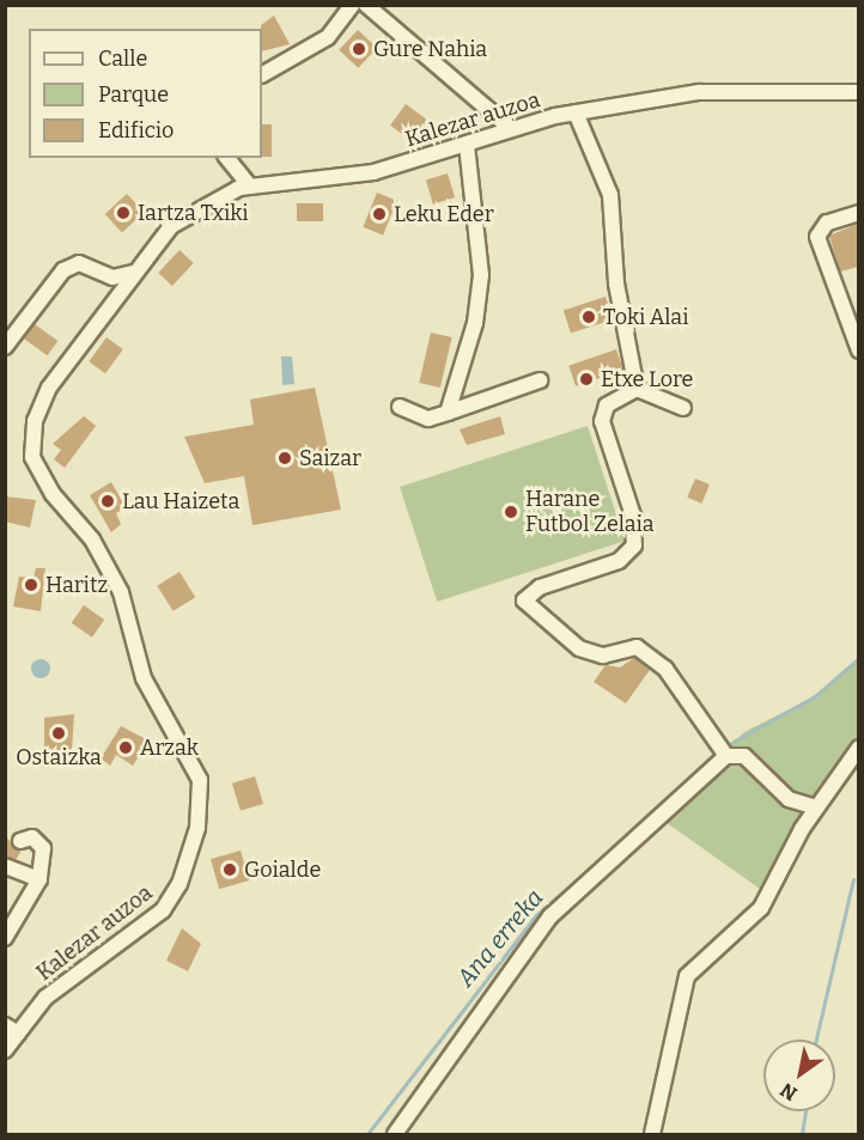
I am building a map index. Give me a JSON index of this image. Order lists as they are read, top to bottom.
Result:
{
  "streets": {
    "street": ["Kalezar auzoa"]
  },
  "water": ["Ana erreka"],
  "places": [
    "Gure Nahia",
    "Iartza Txiki",
    "Leku Eder",
    "Toki Alai",
    "Etxe Lore",
    "Saizar",
    "Lau Haizeta",
    "Harane Futbol Zelaia",
    "Haritz",
    "Ostaizka",
    "Arzak",
    "Goialde"
  ],
  "legend": ["Calle", "Parque", "Edificio"],
  "north": "bottom left"
}
